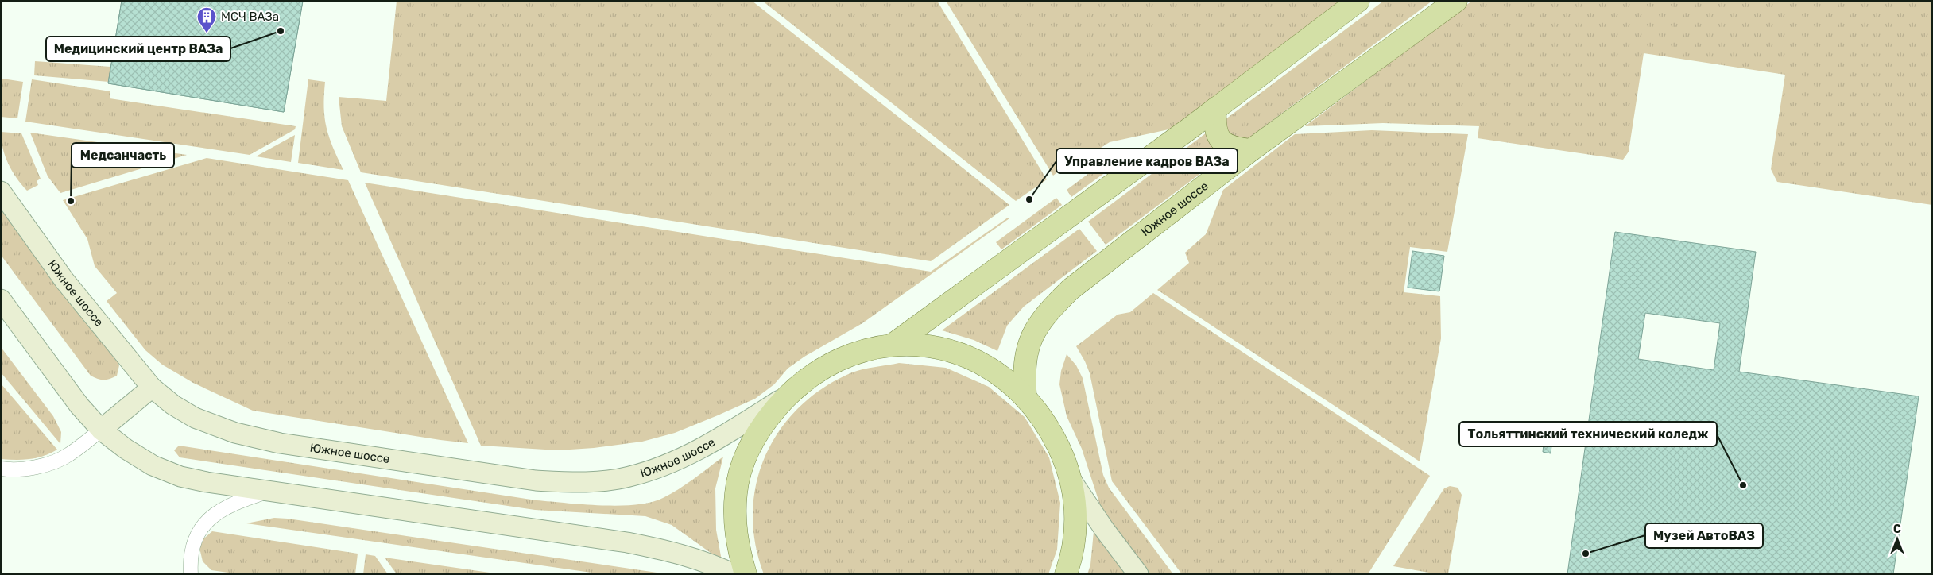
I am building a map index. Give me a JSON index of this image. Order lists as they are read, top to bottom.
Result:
{
  "streets": {
    "main road": ["Южное шоссе"]
  },
  "places": {
    "other": [
      "Медицинский центр ВАЗа",
      "Управление кадров ВАЗа",
      "Медсанчасть",
      "Тольяттинский технический коледж",
      "Музей АвтоВАЗ"
    ],
    "building": ["МСЧ ВАЗа"]
  },
  "north": "top"
}
